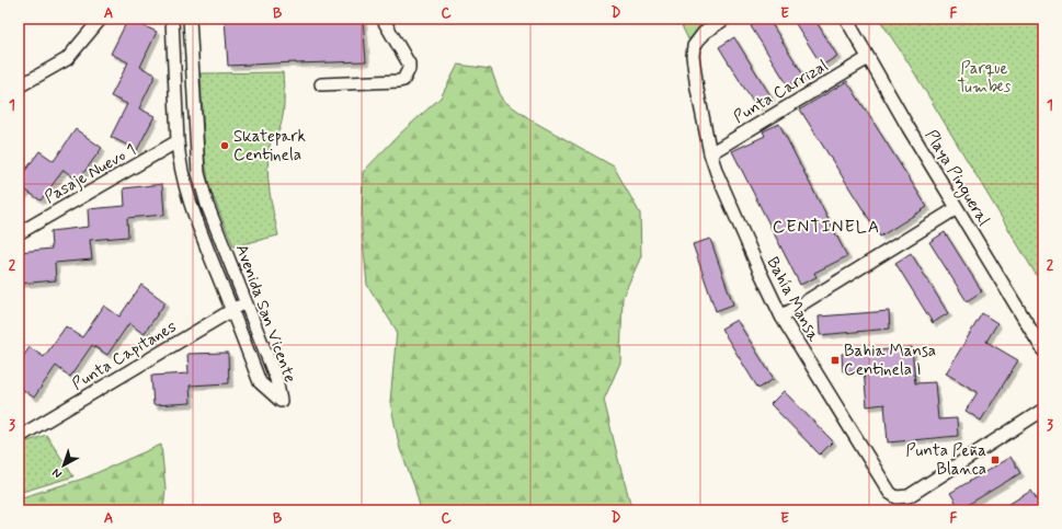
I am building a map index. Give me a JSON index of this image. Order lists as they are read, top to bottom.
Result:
{
  "streets": {
    "street": [
      "Punta Carrizal",
      "Pasaje Nuevo 1",
      "Playa Pingueral",
      "Bahía Mansa",
      "Avenida San Vicente",
      "Punta Capitanes"
    ]
  },
  "crossings": [
    ["Punta Carrizal", "Playa Pingueral"],
    ["Punta Carrizal", "Bahía Mansa"],
    ["Pasaje Nuevo 1", "Avenida San Vicente"],
    ["Avenida San Vicente", "Punta Capitanes"]
  ],
  "districts": ["CENTINELA"],
  "parks": ["Parque Tumbes"],
  "places": {
    "other": ["Skatepark Centinela"],
    "transit": ["Bahia Mansa Centinela I", "Punta Peña Blanca"]
  },
  "north": "bottom left",
  "grid": {
    "columns": [
      "A",
      "B",
      "C",
      "D",
      "E",
      "F"
    ],
    "rows": ["1", "2", "3"]
  }
}
